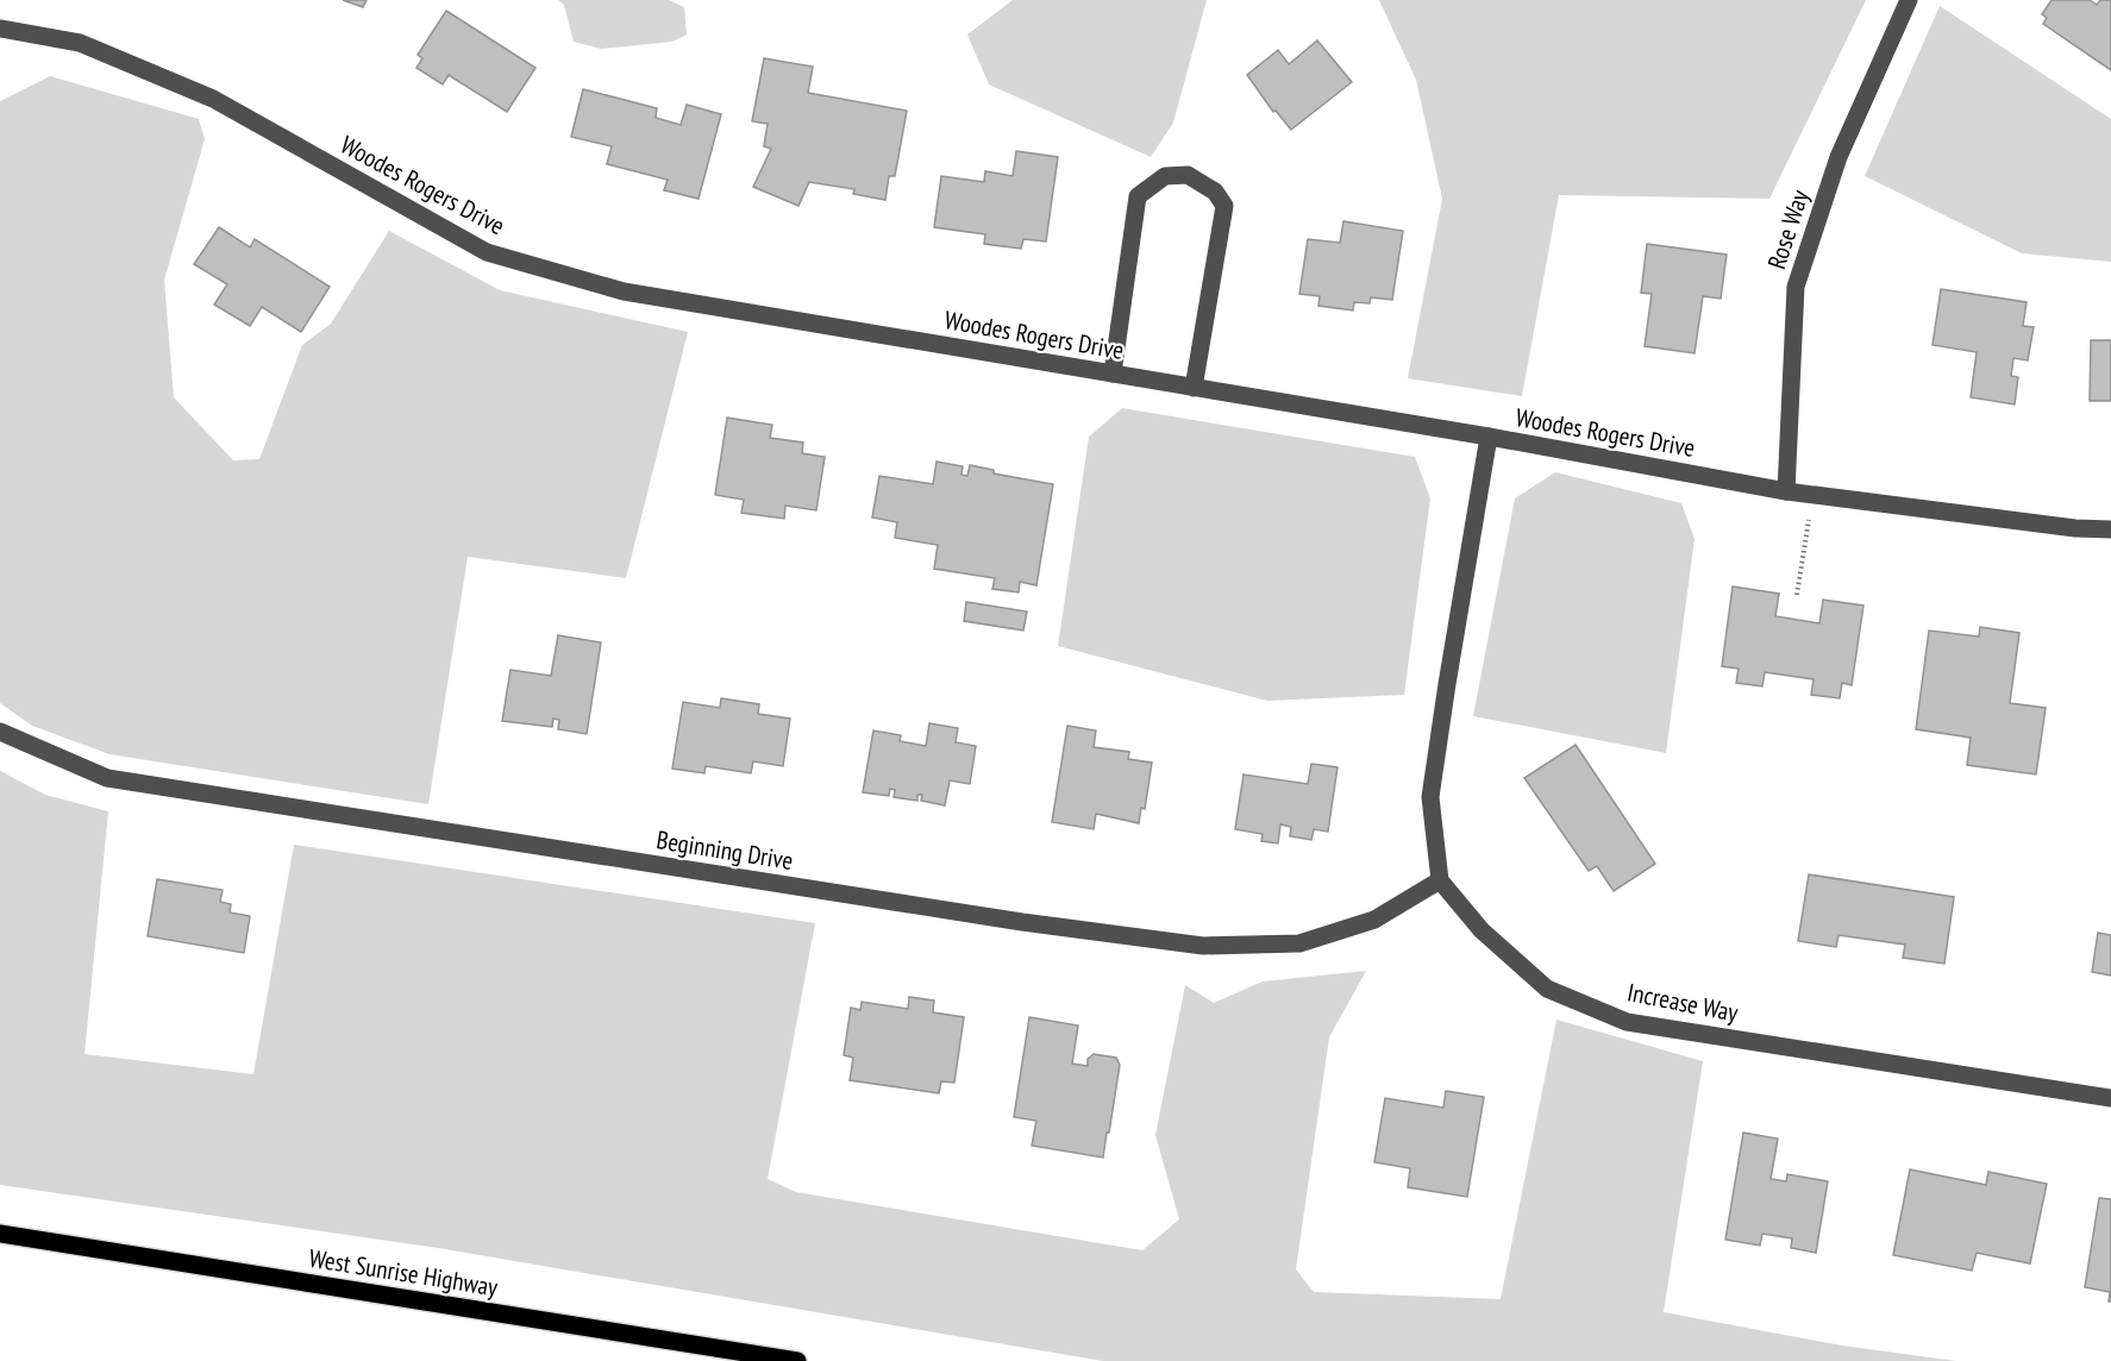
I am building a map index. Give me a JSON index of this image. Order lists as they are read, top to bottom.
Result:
{
  "streets": {
    "main road": ["West Sunrise Highway"],
    "street": [
      "Woodes Rogers Drive",
      "Rose Way",
      "Beginning Drive",
      "Increase Way"
    ]
  },
  "crossings": [
    ["Woodes Rogers Drive", "Rose Way"],
    ["Beginning Drive", "Increase Way"]
  ]
}
